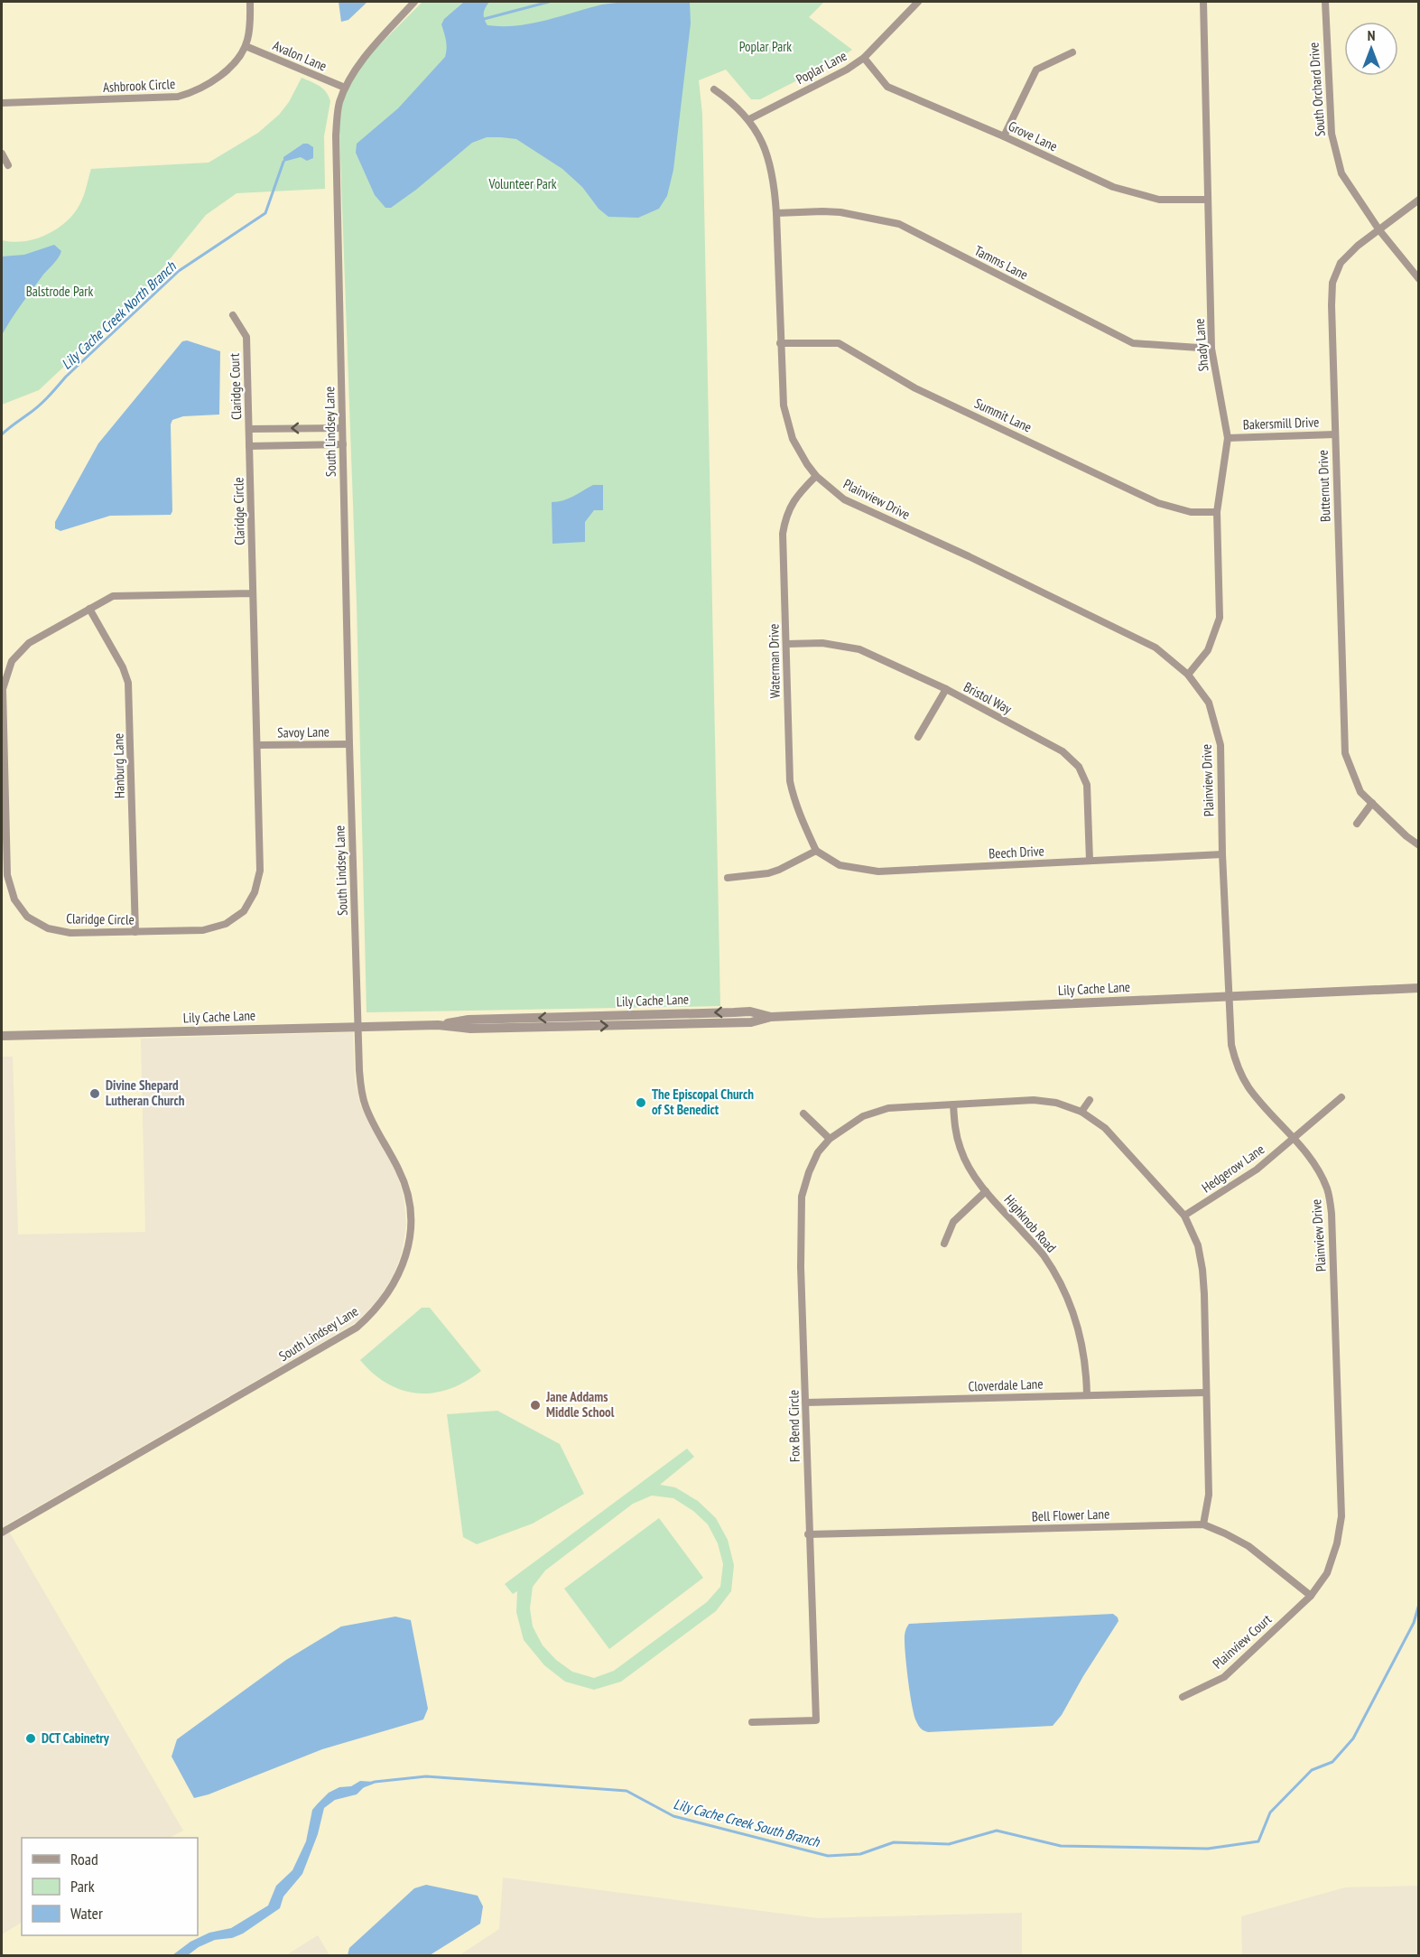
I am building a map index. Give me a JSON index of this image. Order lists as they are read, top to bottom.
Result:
{
  "streets": {
    "street": [
      "Avalon Lane",
      "Poplar Lane",
      "Ashbrook Circle",
      "South Orchard Drive",
      "Grove Lane",
      "Tamms Lane",
      "Shady Lane",
      "Claridge Court",
      "Summit Lane",
      "Bakersmill Drive",
      "South Lindsey Lane",
      "Butternut Drive",
      "Plainview Drive",
      "Claridge Circle",
      "Waterman Drive",
      "Bristol Way",
      "Savoy Lane",
      "Hanburg Lane",
      "Beech Drive",
      "Lily Cache Lane",
      "Hedgerow Lane",
      "Highknob Road",
      "Cloverdale Lane",
      "Fox Bend Circle",
      "Bell Flower Lane",
      "Plainview Court"
    ]
  },
  "crossings": [
    ["Avalon Lane", "Ashbrook Circle"],
    ["Avalon Lane", "South Lindsey Lane"],
    ["Poplar Lane", "Grove Lane"],
    ["Poplar Lane", "Plainview Drive"],
    ["South Orchard Drive", "Butternut Drive"],
    ["Grove Lane", "Shady Lane"],
    ["Tamms Lane", "Shady Lane"],
    ["Tamms Lane", "Plainview Drive"],
    ["Shady Lane", "Summit Lane"],
    ["Shady Lane", "Bakersmill Drive"],
    ["Shady Lane", "Plainview Drive"],
    ["Claridge Court", "Claridge Circle"],
    ["Summit Lane", "Plainview Drive"],
    ["Bakersmill Drive", "Butternut Drive"],
    ["South Lindsey Lane", "Savoy Lane"],
    ["South Lindsey Lane", "Lily Cache Lane"],
    ["Plainview Drive", "Waterman Drive"],
    ["Plainview Drive", "Beech Drive"],
    ["Plainview Drive", "Lily Cache Lane"],
    ["Plainview Drive", "Hedgerow Lane"],
    ["Plainview Drive", "Bell Flower Lane"],
    ["Plainview Drive", "Plainview Court"],
    ["Claridge Circle", "Savoy Lane"],
    ["Claridge Circle", "Hanburg Lane"],
    ["Waterman Drive", "Bristol Way"],
    ["Waterman Drive", "Beech Drive"],
    ["Bristol Way", "Beech Drive"],
    ["Hedgerow Lane", "Fox Bend Circle"],
    ["Highknob Road", "Cloverdale Lane"],
    ["Highknob Road", "Fox Bend Circle"],
    ["Cloverdale Lane", "Fox Bend Circle"],
    ["Fox Bend Circle", "Bell Flower Lane"],
    ["Bell Flower Lane", "Plainview Court"]
  ],
  "water": ["Lily Cache Creek North Branch", "Lily Cache Creek South Branch"],
  "parks": ["Poplar Park", "Volunteer Park", "Balstrode Park"],
  "places": [
    "Divine Shepard Lutheran Church",
    "The Episcopal Church of St Benedict",
    "Jane Addams Middle School",
    "DCT Cabinetry"
  ],
  "legend": ["Road", "Park", "Water"],
  "north": "top"
}
